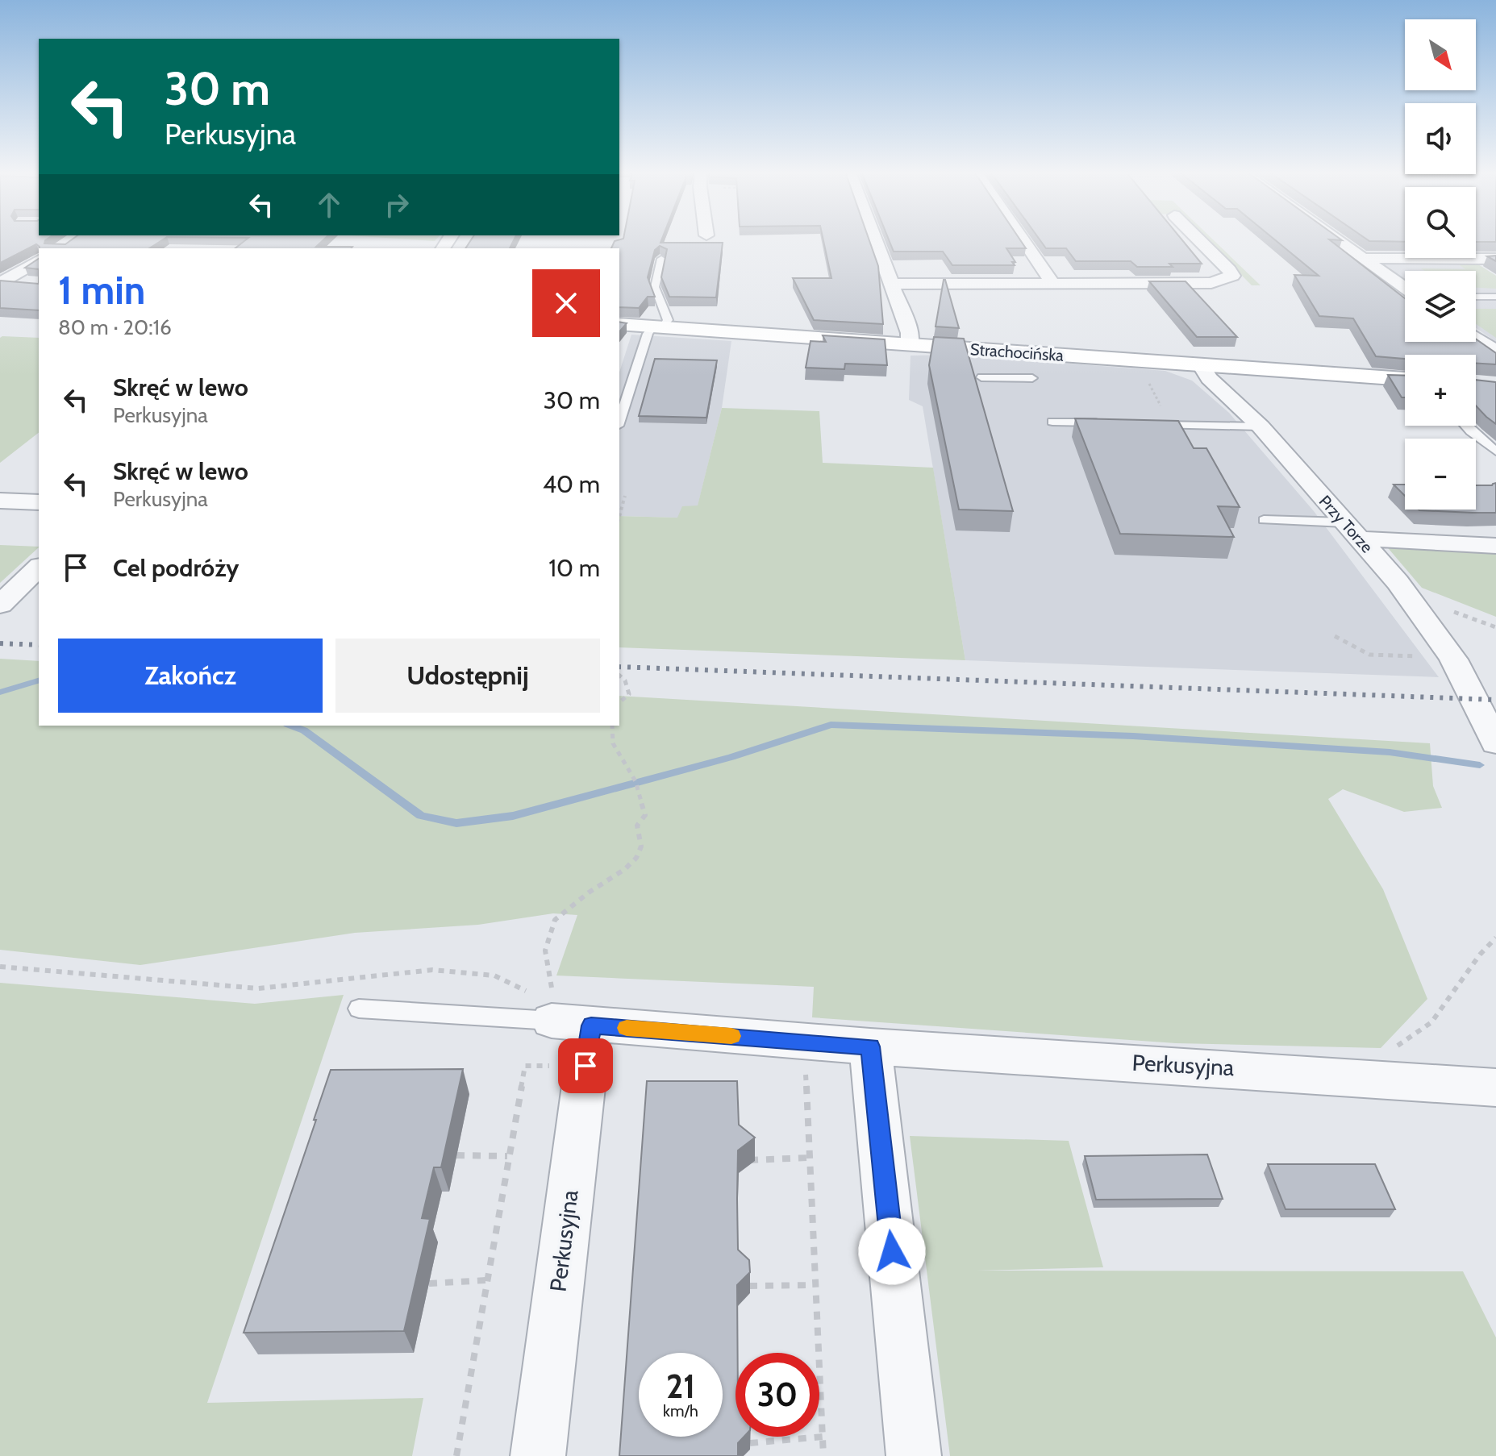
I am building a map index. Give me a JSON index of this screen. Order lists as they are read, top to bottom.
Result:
{
  "streets": {
    "main road": ["Strachocińska"],
    "street": ["Przy Torze", "Perkusyjna"]
  },
  "crossings": [
    ["Strachocińska", "Przy Torze"]
  ],
  "north": "bottom right",
  "page": {
    "map_buttons": ["+", "−"],
    "turn": ["30 m", "Perkusyjna"],
    "heading": ["1 min", "80 m · 20:16"],
    "list": [
      {
        "name": "Skręć w lewo",
        "note": "Perkusyjna",
        "value": "30 m"
      },
      {
        "name": "Skręć w lewo",
        "note": "Perkusyjna",
        "value": "40 m"
      },
      {
        "name": "Cel podróży",
        "value": "10 m"
      }
    ],
    "buttons": ["Zakończ", "Udostępnij"],
    "speed": "21 km/h",
    "limit": "30"
  }
}
